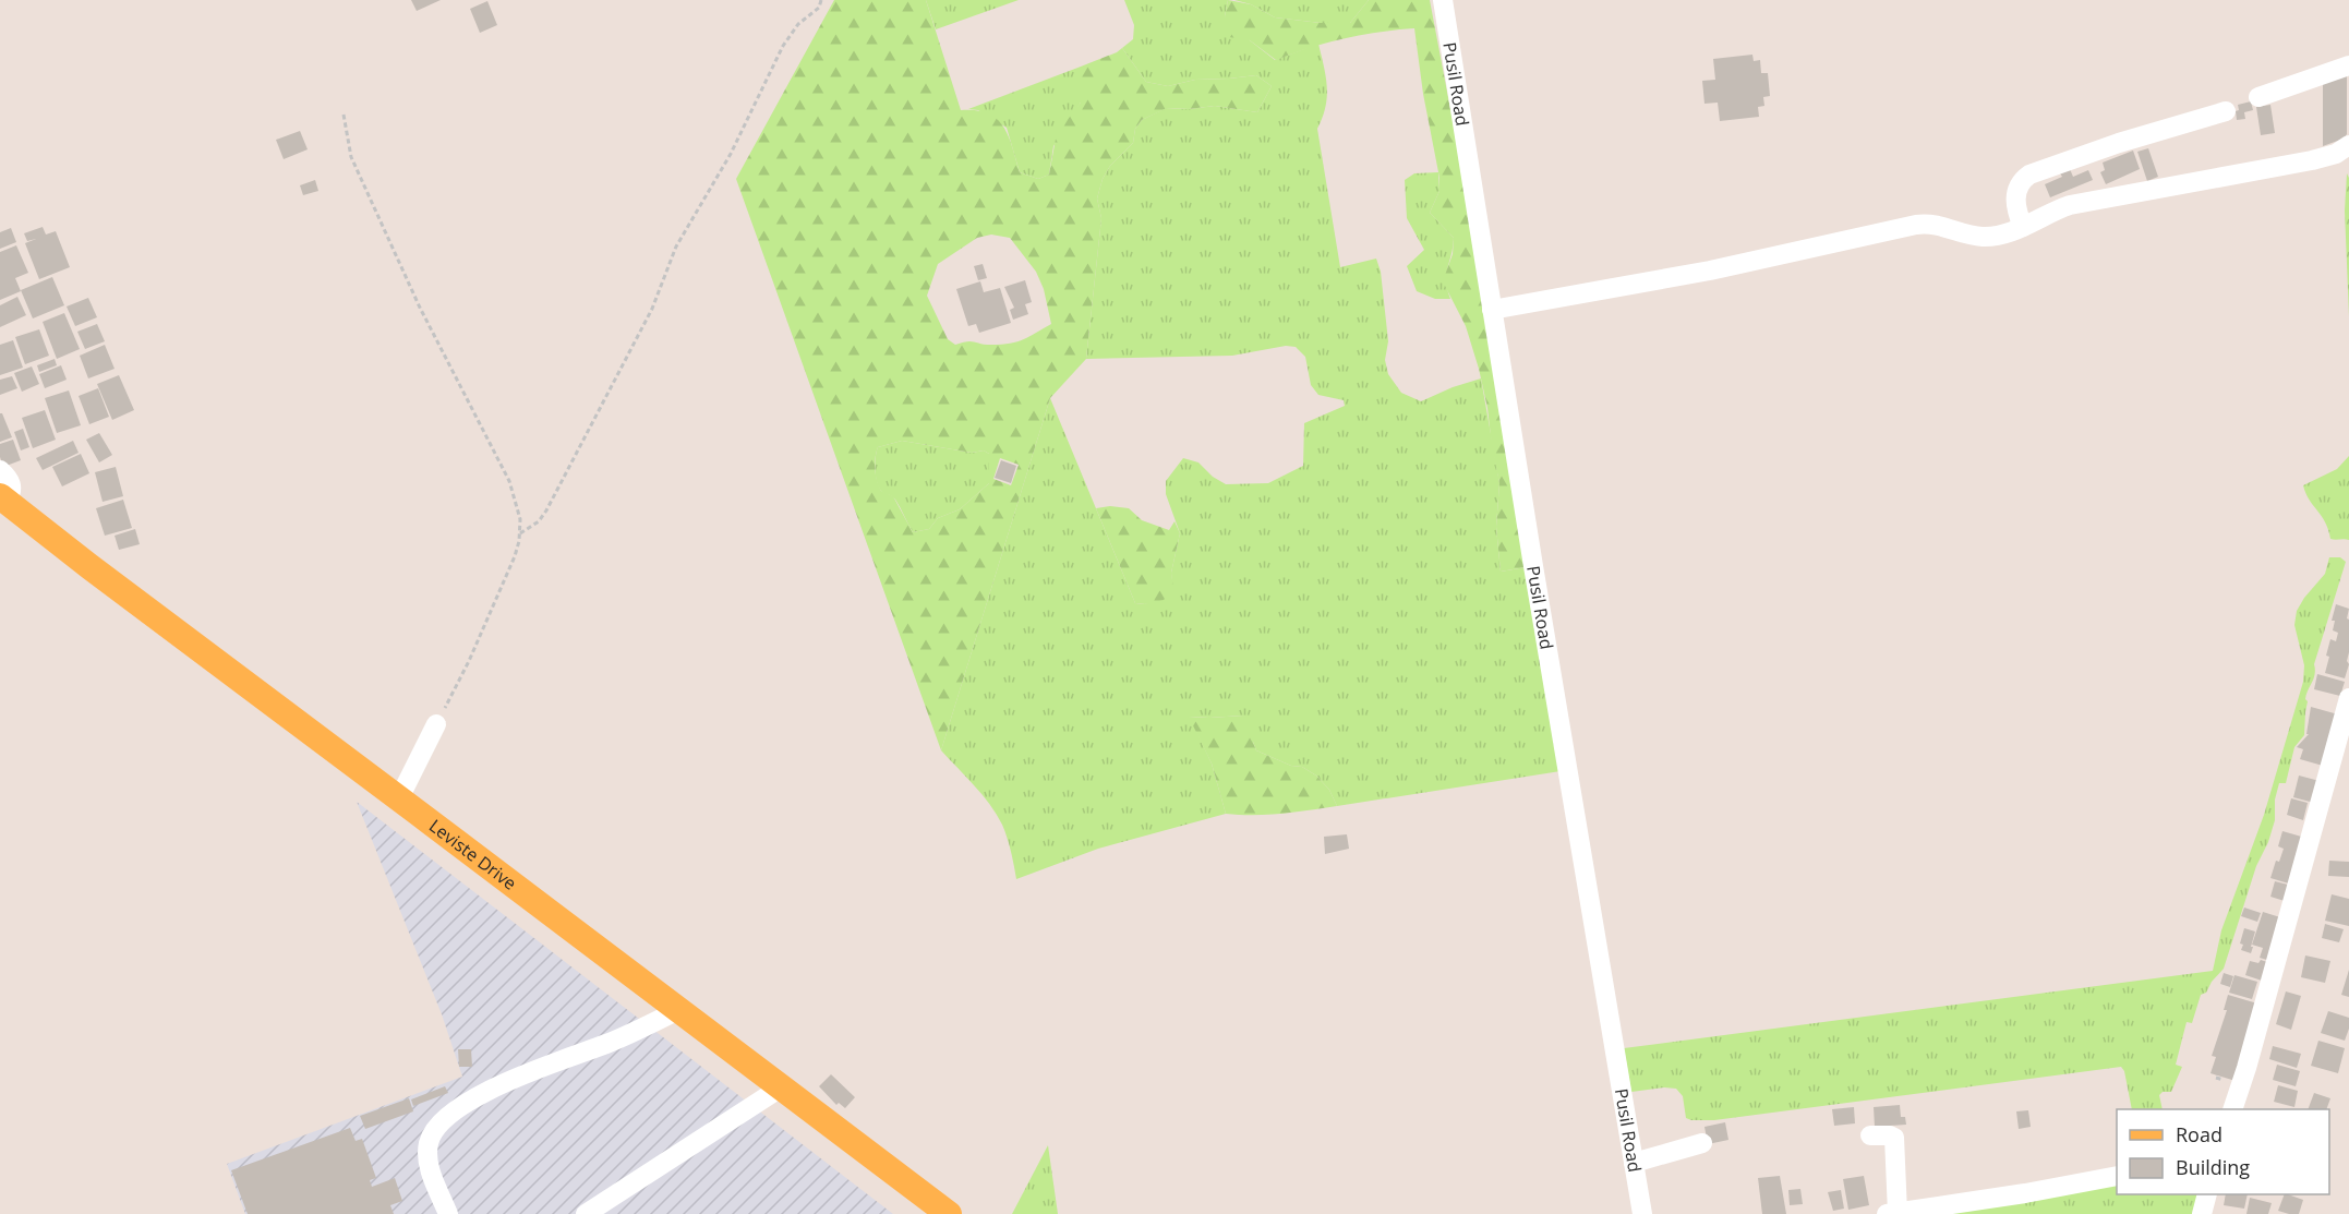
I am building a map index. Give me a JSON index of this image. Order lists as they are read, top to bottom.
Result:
{
  "streets": {
    "main road": ["Leviste Drive"],
    "street": ["Pusil Road"]
  },
  "legend": ["Road", "Building"]
}
